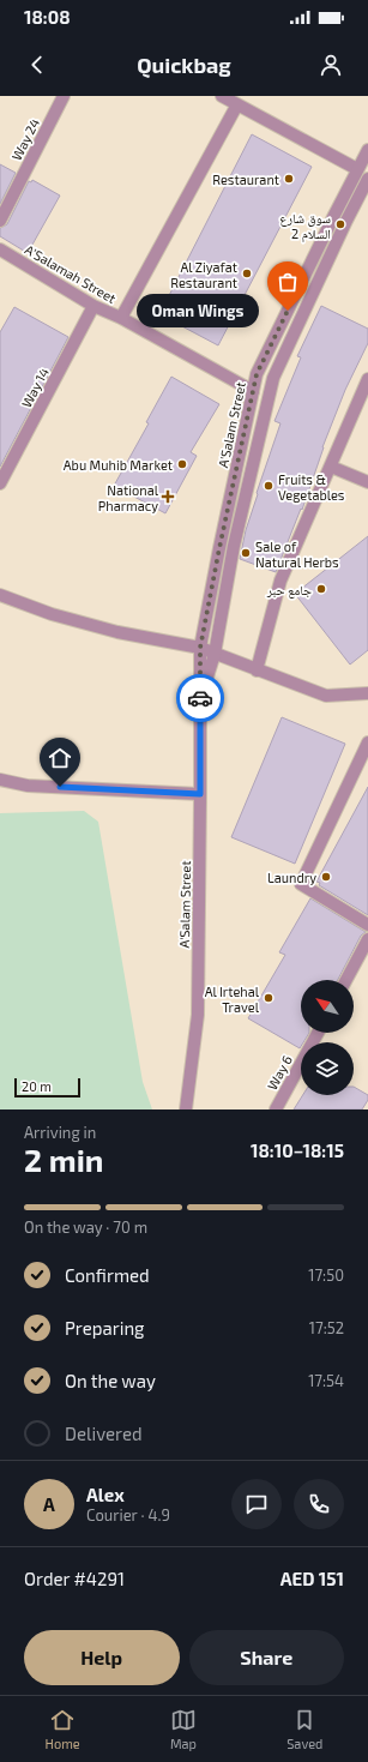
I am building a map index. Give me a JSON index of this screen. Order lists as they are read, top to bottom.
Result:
{
  "streets": {
    "street": [
      "Way 24",
      "A'Salamah Street",
      "Way 14",
      "A'Salam Street",
      "Way 6"
    ]
  },
  "crossings": [
    ["A'Salamah Street", "Way 14"],
    ["A'Salamah Street", "A'Salam Street"]
  ],
  "places": {
    "other": [
      "Restaurant",
      "سوق شارع السلام 2",
      "Al Ziyafat Restaurant",
      "Oman Wings",
      "Abu Muhib Market",
      "Fruits & Vegetables",
      "Sale of Natural Herbs",
      "جامع حبر",
      "Laundry",
      "Al Irtehal Travel"
    ],
    "health": ["National Pharmacy"]
  },
  "scale_bar": "20 m",
  "north": "top left",
  "page": {
    "status": "18:08",
    "header": "Quickbag",
    "bubble": "Oman Wings",
    "scale": "20 m",
    "heading": ["2 min", "Arriving in", "18:10–18:15"],
    "panel": [
      "Alex",
      "Courier · 4.9",
      "Order #4291",
      "AED 151"
    ],
    "bar": "On the way · 70 m",
    "list": [
      ["Confirmed", "17:50"],
      ["Preparing", "17:52"],
      ["On the way", "17:54"],
      "Delivered"
    ],
    "round": "A",
    "buttons": ["Help", "Share"],
    "tabs": ["Home", "Map", "Saved"]
  }
}
